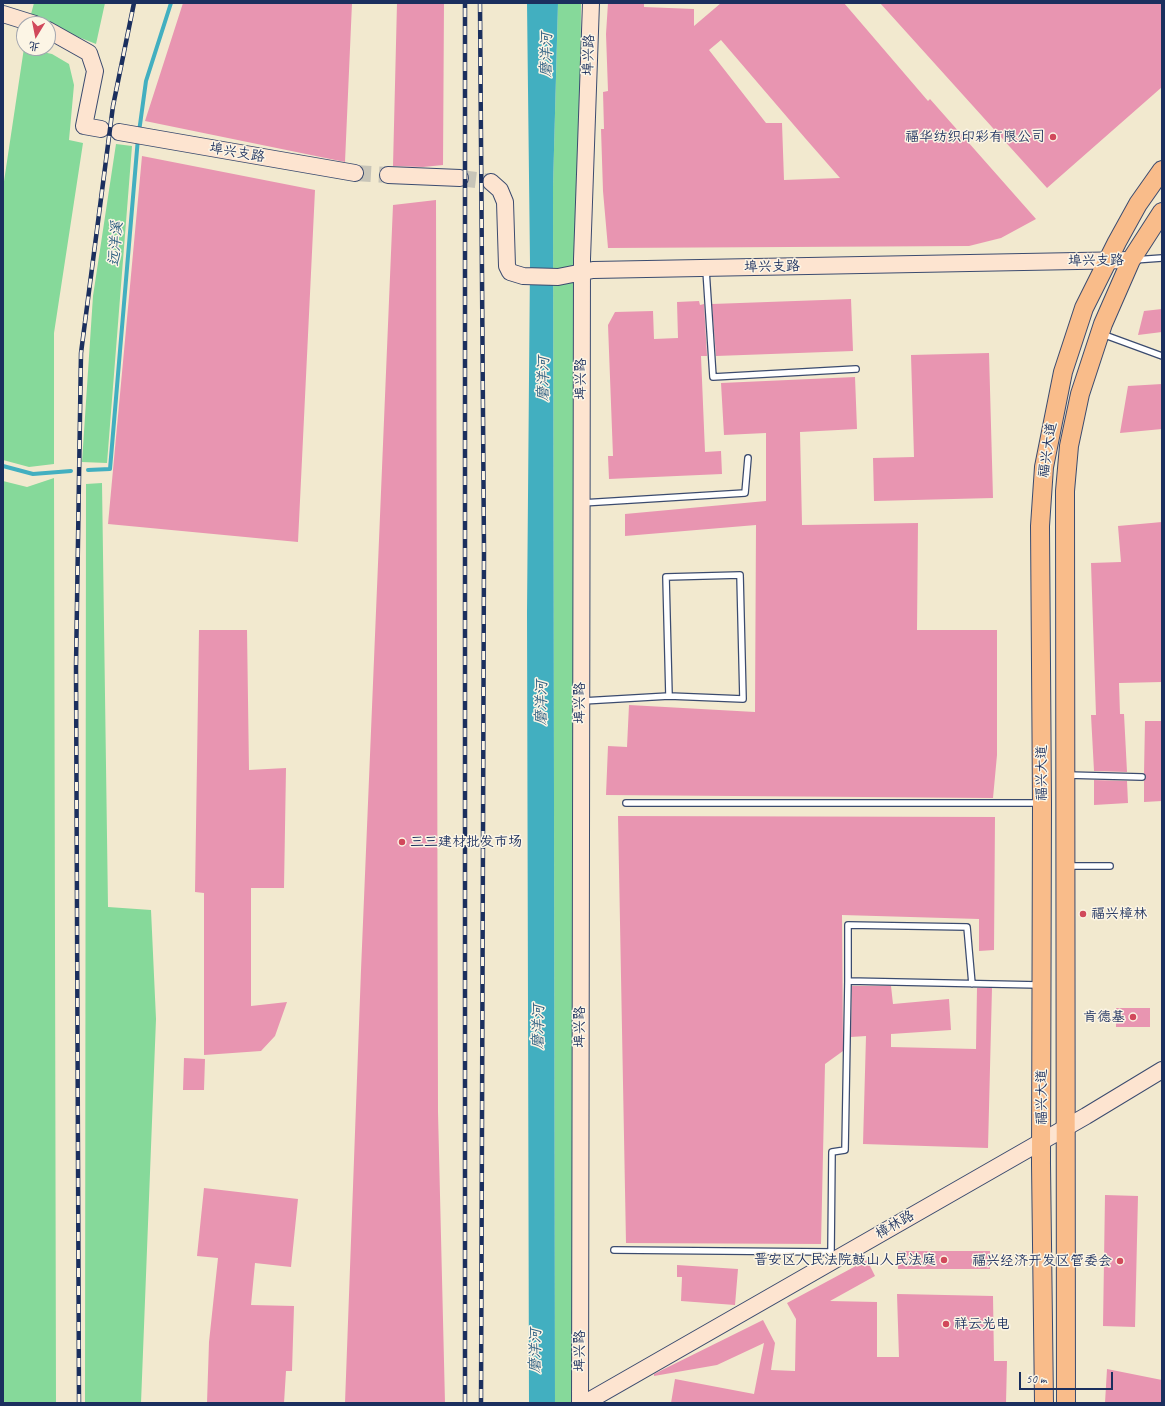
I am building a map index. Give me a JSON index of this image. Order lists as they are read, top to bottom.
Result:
{
  "streets": {
    "main road": ["福兴大道"],
    "street": ["埠兴路", "埠兴支路", "樟林路"]
  },
  "crossings": [
    ["埠兴路", "埠兴支路"],
    ["埠兴支路", "福兴大道"],
    ["福兴大道", "樟林路"]
  ],
  "water": ["磨洋河", "远洋溪"],
  "places": [
    "福华纺织印彩有限公司",
    "三三建材批发市场",
    "福兴樟林",
    "肯德基",
    "晋安区人民法院鼓山人民法庭",
    "福兴经济开发区管委会",
    "祥云光电"
  ],
  "scale_bar": "50 m",
  "north": "bottom"
}
